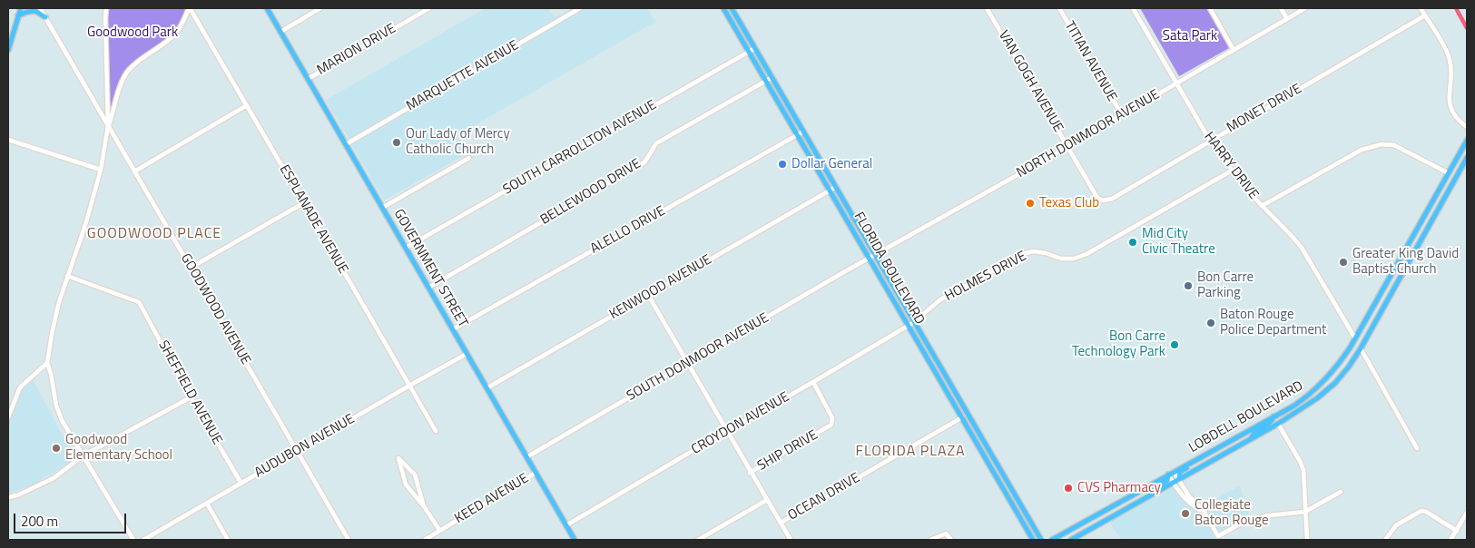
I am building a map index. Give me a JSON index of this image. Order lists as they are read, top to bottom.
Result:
{
  "streets": {
    "main road": ["GOVERNMENT STREET", "FLORIDA BOULEVARD", "LOBDELL BOULEVARD"],
    "street": [
      "MARION DRIVE",
      "TITIAN AVENUE",
      "MARQUETTE AVENUE",
      "VAN GOGH AVENUE",
      "MONET DRIVE",
      "NORTH DONMOOR AVENUE",
      "SOUTH CARROLLTON AVENUE",
      "HARRY DRIVE",
      "BELLEWOOD DRIVE",
      "ESPLANADE AVENUE",
      "ALELLO DRIVE",
      "HOLMES DRIVE",
      "KENWOOD AVENUE",
      "GOODWOOD AVENUE",
      "SOUTH DONMOOR AVENUE",
      "SHEFFIELD AVENUE",
      "CROYDON AVENUE",
      "AUDUBON AVENUE",
      "SHIP DRIVE",
      "OCEAN DRIVE",
      "KEED AVENUE"
    ]
  },
  "crossings": [
    ["MARION DRIVE", "GOVERNMENT STREET"],
    ["TITIAN AVENUE", "NORTH DONMOOR AVENUE"],
    ["MARQUETTE AVENUE", "GOVERNMENT STREET"],
    ["VAN GOGH AVENUE", "MONET DRIVE"],
    ["VAN GOGH AVENUE", "NORTH DONMOOR AVENUE"],
    ["MONET DRIVE", "HARRY DRIVE"],
    ["NORTH DONMOOR AVENUE", "HARRY DRIVE"],
    ["NORTH DONMOOR AVENUE", "FLORIDA BOULEVARD"],
    ["NORTH DONMOOR AVENUE", "SOUTH DONMOOR AVENUE"],
    ["SOUTH CARROLLTON AVENUE", "GOVERNMENT STREET"],
    ["SOUTH CARROLLTON AVENUE", "FLORIDA BOULEVARD"],
    ["HARRY DRIVE", "HOLMES DRIVE"],
    ["HARRY DRIVE", "LOBDELL BOULEVARD"],
    ["BELLEWOOD DRIVE", "GOVERNMENT STREET"],
    ["BELLEWOOD DRIVE", "FLORIDA BOULEVARD"],
    ["ESPLANADE AVENUE", "AUDUBON AVENUE"],
    ["ALELLO DRIVE", "GOVERNMENT STREET"],
    ["ALELLO DRIVE", "FLORIDA BOULEVARD"],
    ["GOVERNMENT STREET", "KENWOOD AVENUE"],
    ["GOVERNMENT STREET", "SOUTH DONMOOR AVENUE"],
    ["GOVERNMENT STREET", "CROYDON AVENUE"],
    ["GOVERNMENT STREET", "AUDUBON AVENUE"],
    ["GOVERNMENT STREET", "KEED AVENUE"],
    ["FLORIDA BOULEVARD", "HOLMES DRIVE"],
    ["FLORIDA BOULEVARD", "KENWOOD AVENUE"],
    ["FLORIDA BOULEVARD", "SOUTH DONMOOR AVENUE"],
    ["FLORIDA BOULEVARD", "CROYDON AVENUE"],
    ["FLORIDA BOULEVARD", "OCEAN DRIVE"],
    ["HOLMES DRIVE", "CROYDON AVENUE"],
    ["GOODWOOD AVENUE", "AUDUBON AVENUE"],
    ["SHEFFIELD AVENUE", "AUDUBON AVENUE"],
    ["CROYDON AVENUE", "SHIP DRIVE"]
  ],
  "districts": ["GOODWOOD PLACE", "FLORIDA PLAZA"],
  "parks": ["Goodwood Park", "Sata Park"],
  "places": [
    "Our Lady of Mercy Catholic Church",
    "Dollar General",
    "Texas Club",
    "Mid City Civic Theatre",
    "Greater King David Baptist Church",
    "Bon Carre Parking",
    "Baton Rouge Police Department",
    "Bon Carre Technology Park",
    "Goodwood Elementary School",
    "CVS Pharmacy",
    "Collegiate Baton Rouge"
  ],
  "scale_bar": "200 m"
}
